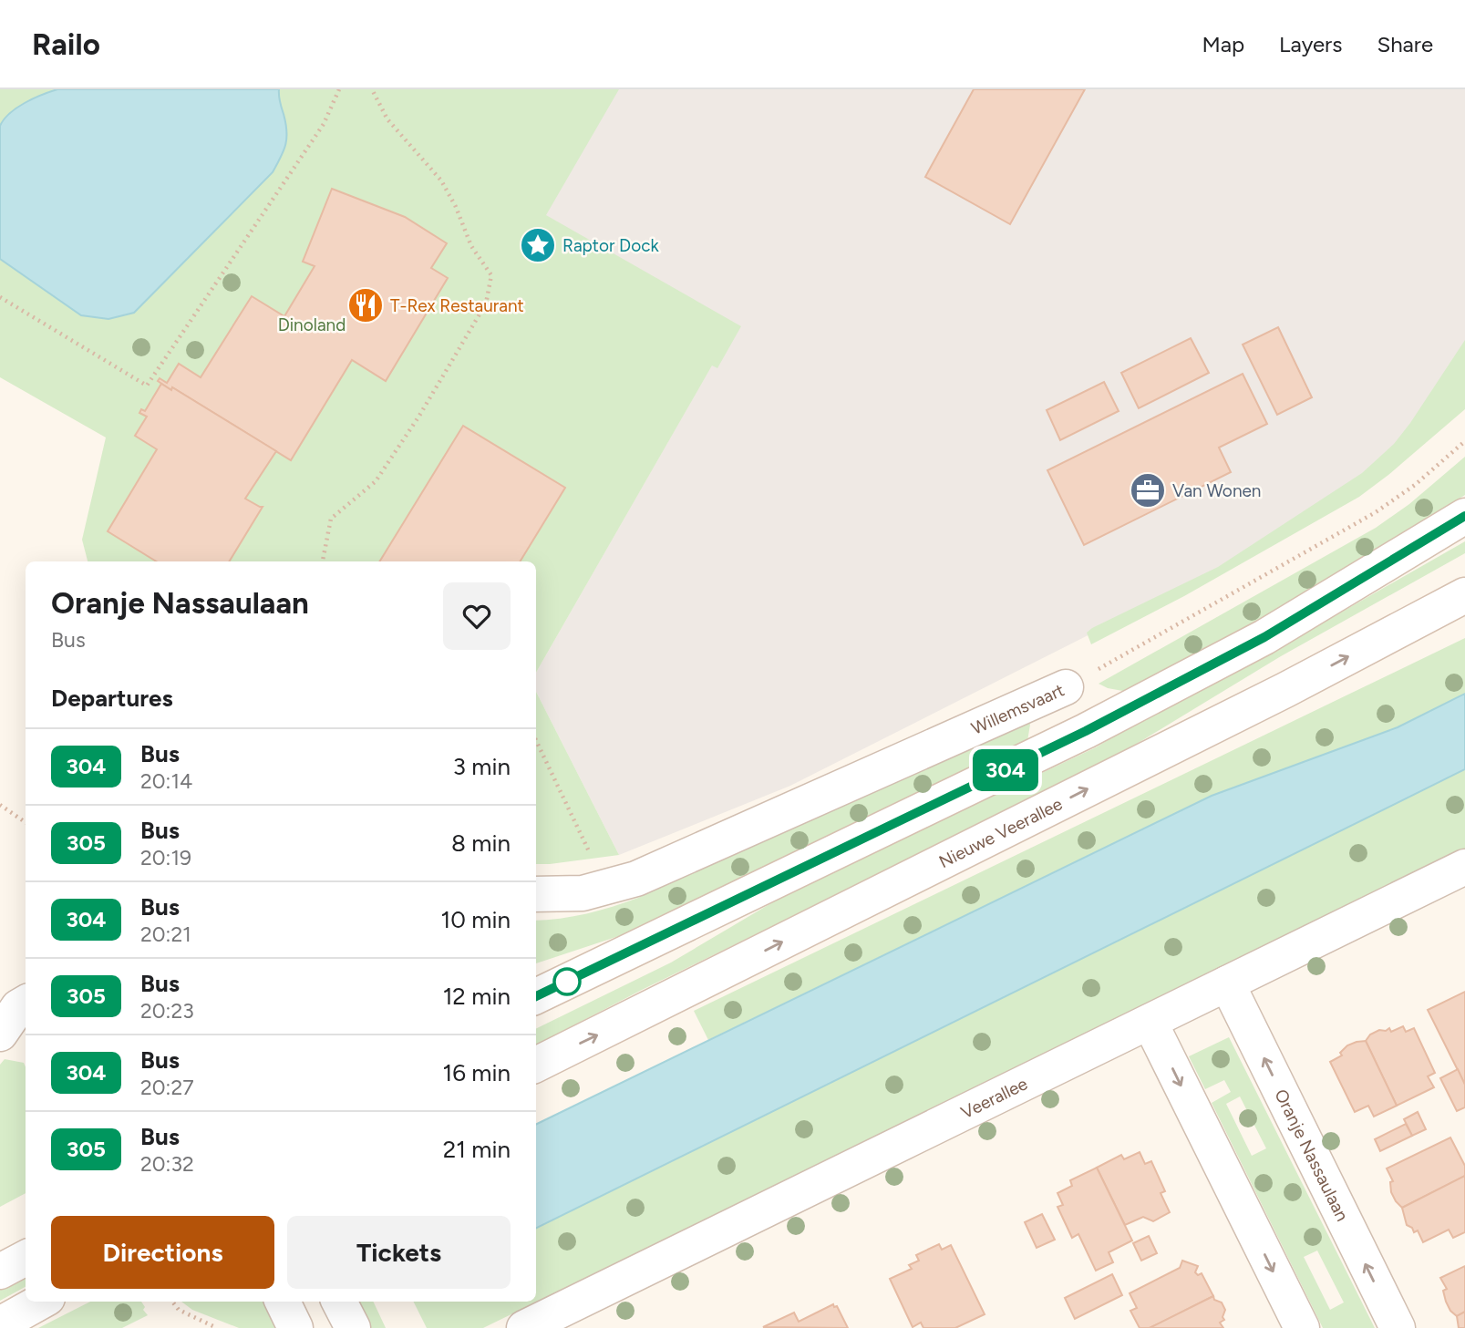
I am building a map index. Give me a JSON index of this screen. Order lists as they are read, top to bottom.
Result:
{
  "streets": {
    "street": [
      "Willemsvaart",
      "Nieuwe Veerallee",
      "Veerallee",
      "Oranje Nassaulaan"
    ]
  },
  "crossings": [
    ["Veerallee", "Oranje Nassaulaan"]
  ],
  "parks": ["Dinoland"],
  "places": {
    "place": ["Raptor Dock"],
    "restaurant": ["T-Rex Restaurant"],
    "office": ["Van Wonen"]
  },
  "lines": ["bus line 304"],
  "page": {
    "header": "Railo",
    "nav": ["Map", "Layers", "Share"],
    "on_map": "304",
    "heading": [
      ["Oranje Nassaulaan", "Bus"],
      "Departures"
    ],
    "list": [
      {
        "mark": "304",
        "name": "Bus",
        "note": "20:14",
        "value": "3 min"
      },
      {
        "mark": "305",
        "name": "Bus",
        "note": "20:19",
        "value": "8 min"
      },
      {
        "mark": "304",
        "name": "Bus",
        "note": "20:21",
        "value": "10 min"
      },
      {
        "mark": "305",
        "name": "Bus",
        "note": "20:23",
        "value": "12 min"
      },
      {
        "mark": "304",
        "name": "Bus",
        "note": "20:27",
        "value": "16 min"
      },
      {
        "mark": "305",
        "name": "Bus",
        "note": "20:32",
        "value": "21 min"
      }
    ],
    "buttons": ["Directions", "Tickets"]
  }
}
